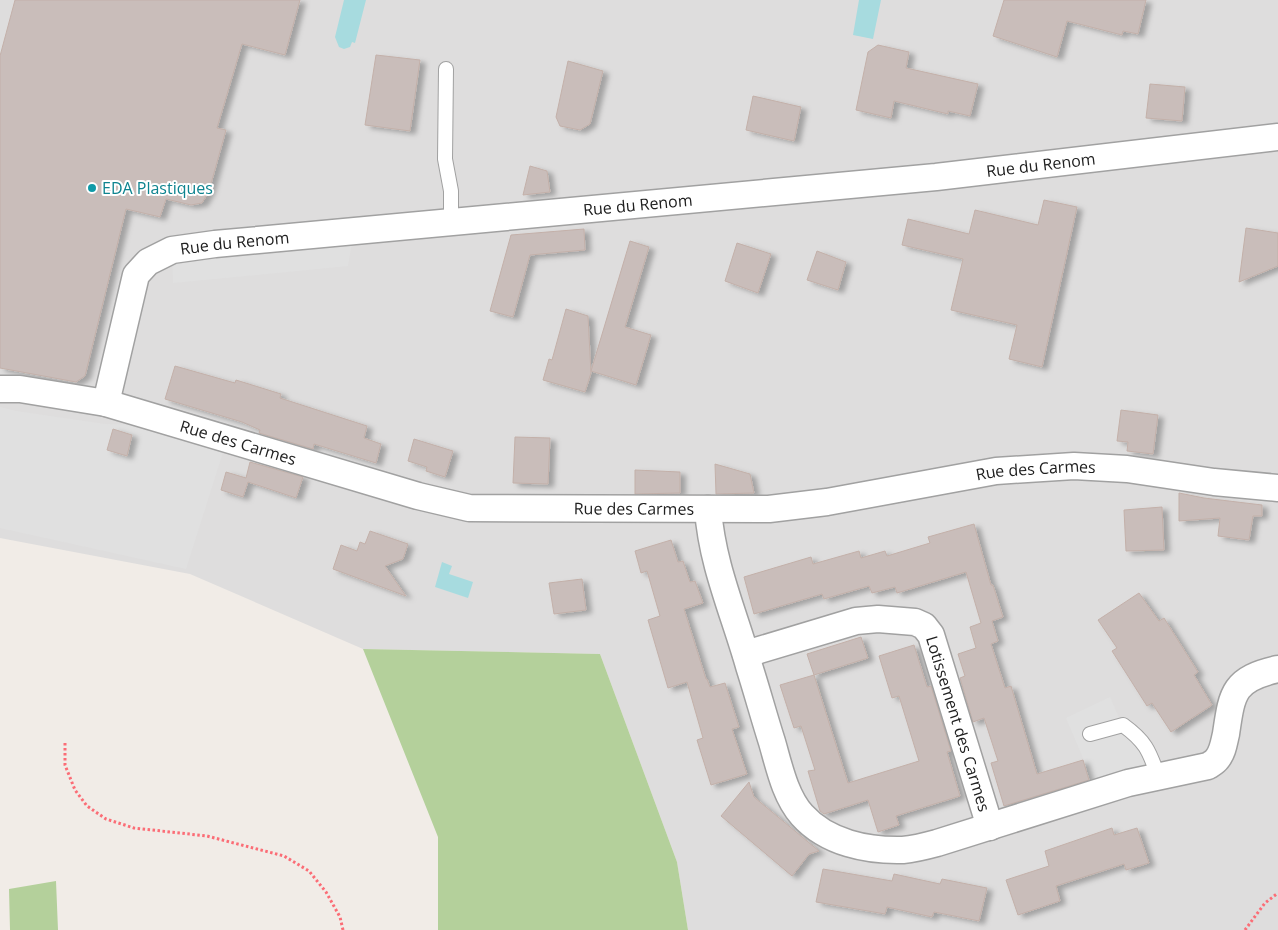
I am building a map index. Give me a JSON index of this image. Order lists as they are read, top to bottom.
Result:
{
  "streets": {
    "street": ["Rue du Renom", "Rue des Carmes", "Lotissement des Carmes"]
  },
  "crossings": [
    ["Rue du Renom", "Rue des Carmes"],
    ["Rue des Carmes", "Lotissement des Carmes"]
  ],
  "places": ["EDA Plastiques"]
}
